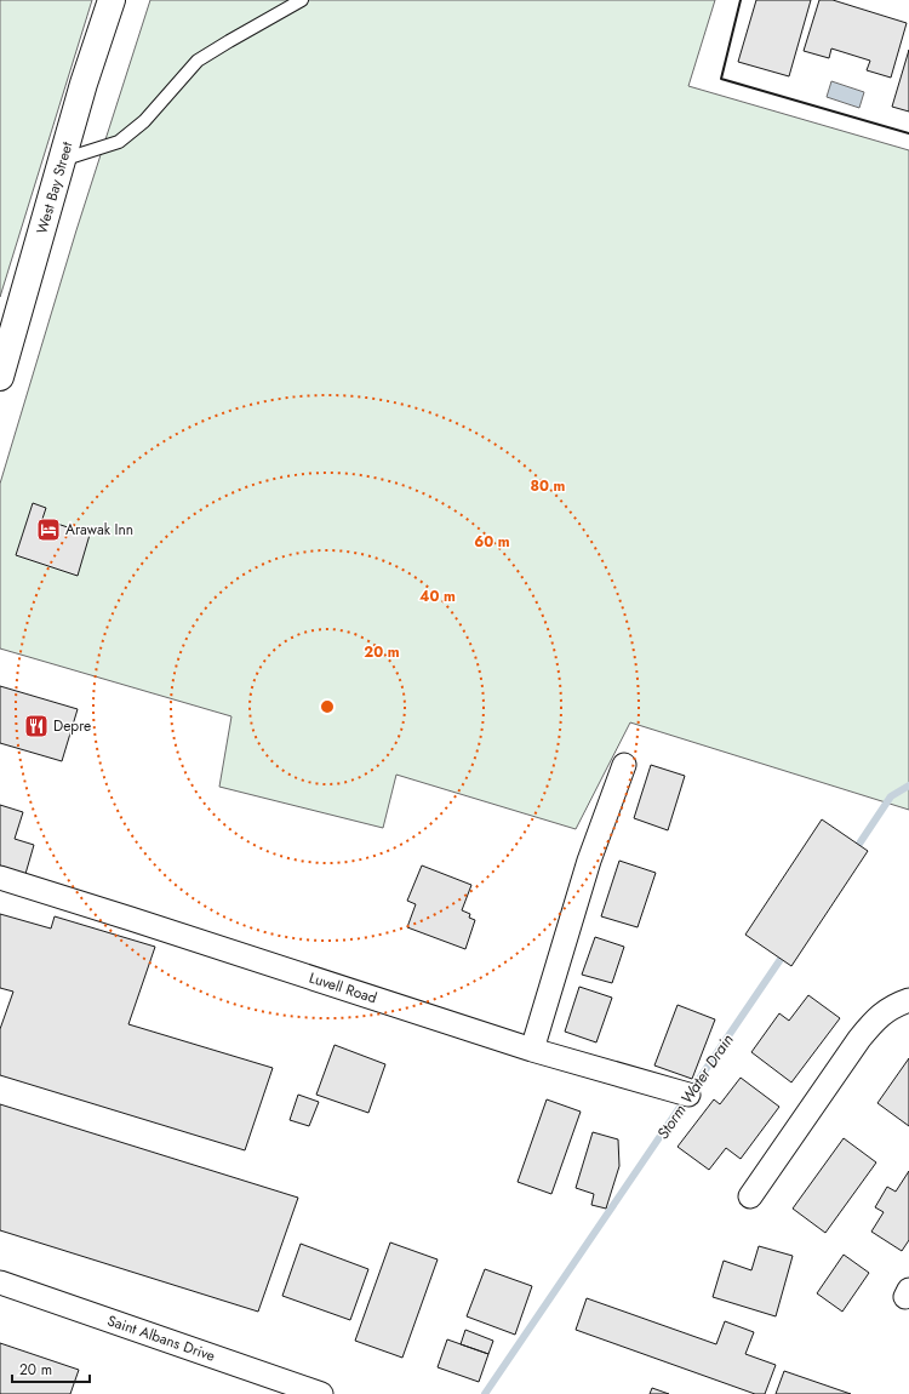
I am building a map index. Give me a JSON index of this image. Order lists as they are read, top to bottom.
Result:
{
  "streets": {
    "highway": ["West Bay Street"],
    "street": ["Luvell Road", "Saint Albans Drive"]
  },
  "water": ["Storm Water Drain"],
  "places": {
    "hotel": ["Arawak Inn"],
    "restaurant": ["Depre"]
  },
  "scale_bar": "20 m",
  "rings": [
    "80 m",
    "60 m",
    "40 m",
    "20 m"
  ]
}
